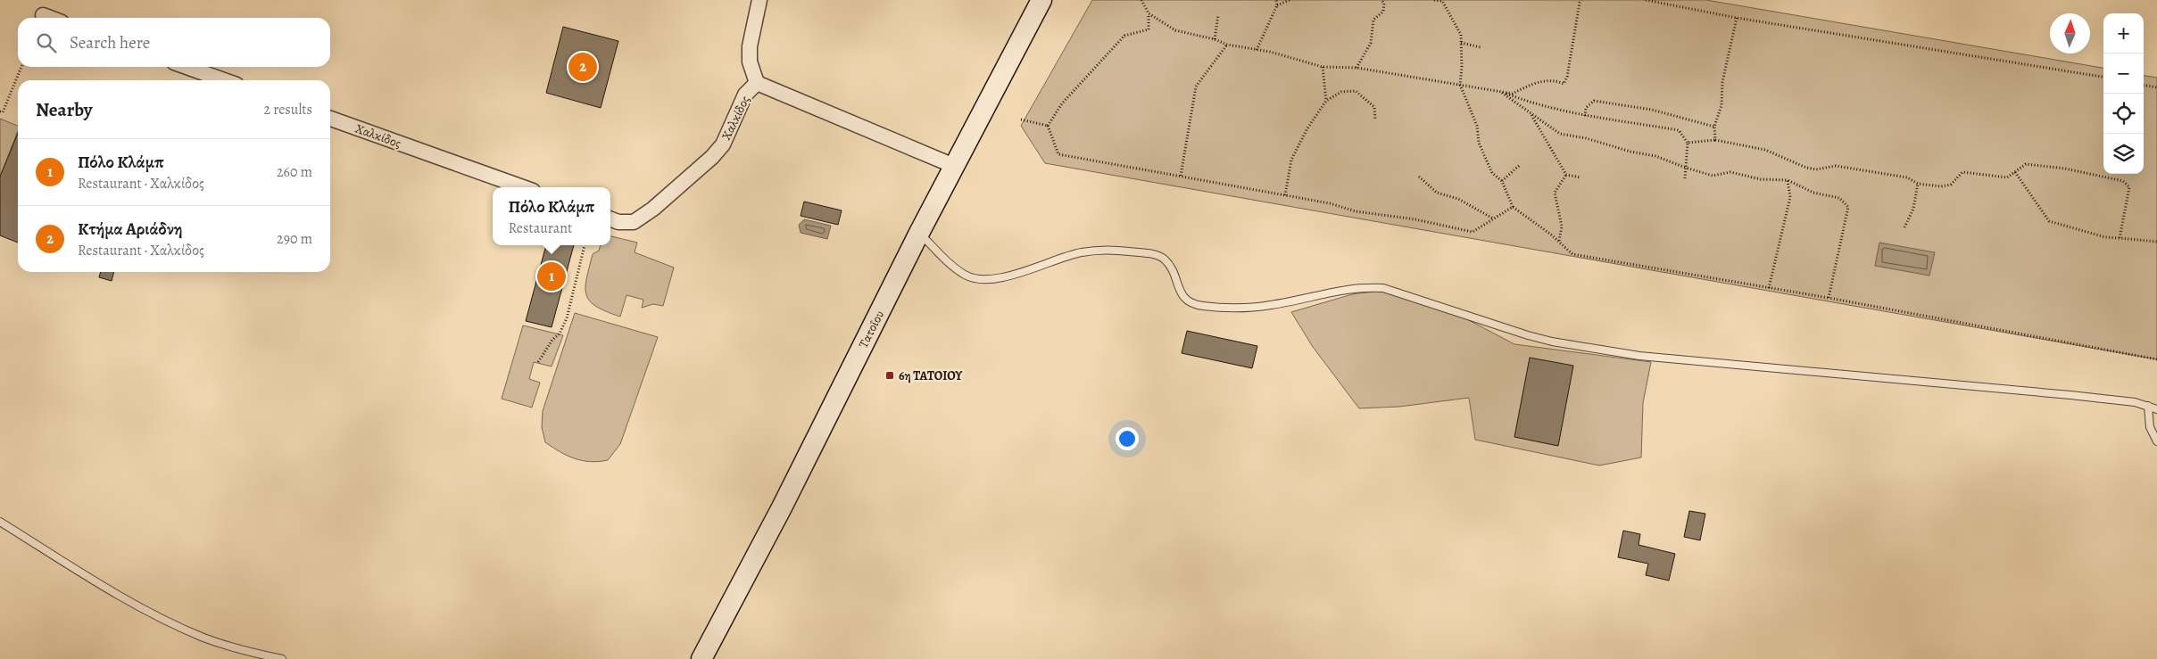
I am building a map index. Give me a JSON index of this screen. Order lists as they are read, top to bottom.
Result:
{
  "streets": {
    "street": ["Χαλκίδος", "Τατοΐου"]
  },
  "crossings": [
    ["Χαλκίδος", "Τατοΐου"]
  ],
  "places": {
    "transit": ["6η ΤΑΤΟΙΟΥ"]
  },
  "north": "top",
  "page": {
    "map_buttons": ["+", "−"],
    "search": "Search here",
    "pins": ["2", "1"],
    "heading": ["Nearby", "2 results"],
    "list": [
      {
        "mark": "1",
        "name": "Πόλο Κλάμπ",
        "note": "Restaurant · Χαλκίδος",
        "value": "260 m"
      },
      {
        "mark": "2",
        "name": "Κτήμα Αριάδνη",
        "note": "Restaurant · Χαλκίδος",
        "value": "290 m"
      }
    ],
    "popup": ["Πόλο Κλάμπ", "Restaurant"]
  }
}
